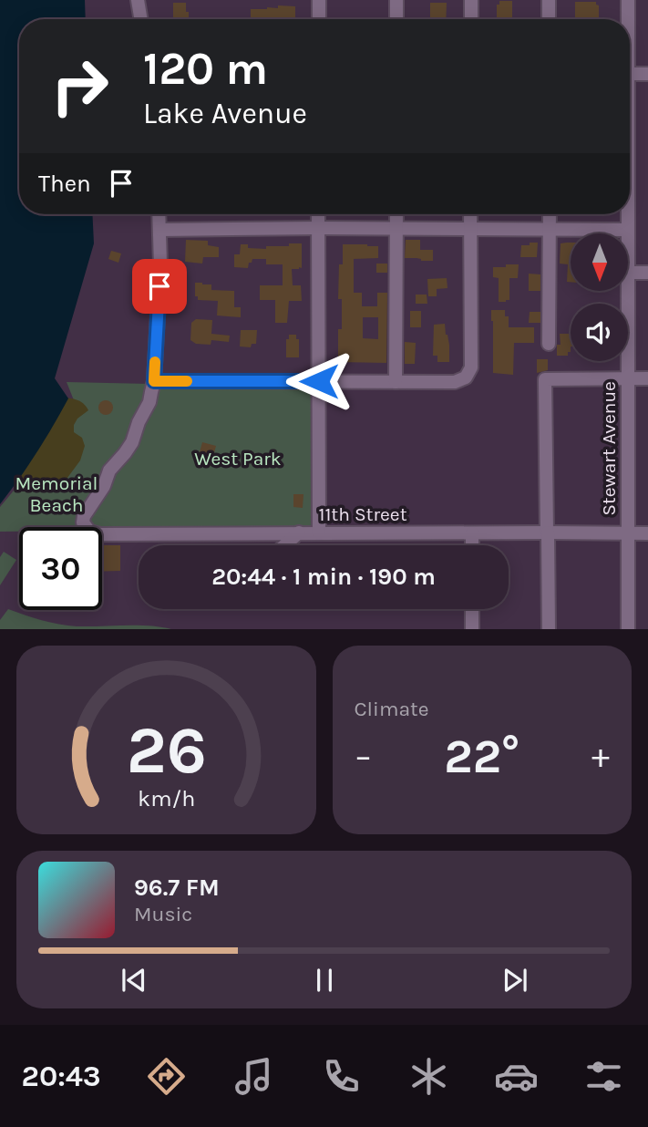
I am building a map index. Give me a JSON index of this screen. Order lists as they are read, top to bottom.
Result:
{
  "streets": {
    "street": ["Stewart Avenue", "11th Street"]
  },
  "crossings": [
    ["Stewart Avenue", "11th Street"]
  ],
  "parks": ["West Park", "Memorial Beach"],
  "north": "bottom",
  "page": {
    "turn": ["120 m", "Lake Avenue"],
    "then": "Then",
    "limit": "30",
    "trip": "20:44 · 1 min · 190 m",
    "tile": "Climate",
    "heat": ["−", "22°", "+"],
    "song": ["96.7 FM", "Music"],
    "tabs": "20:43",
    "gauge": ["26", "km/h"]
  }
}
